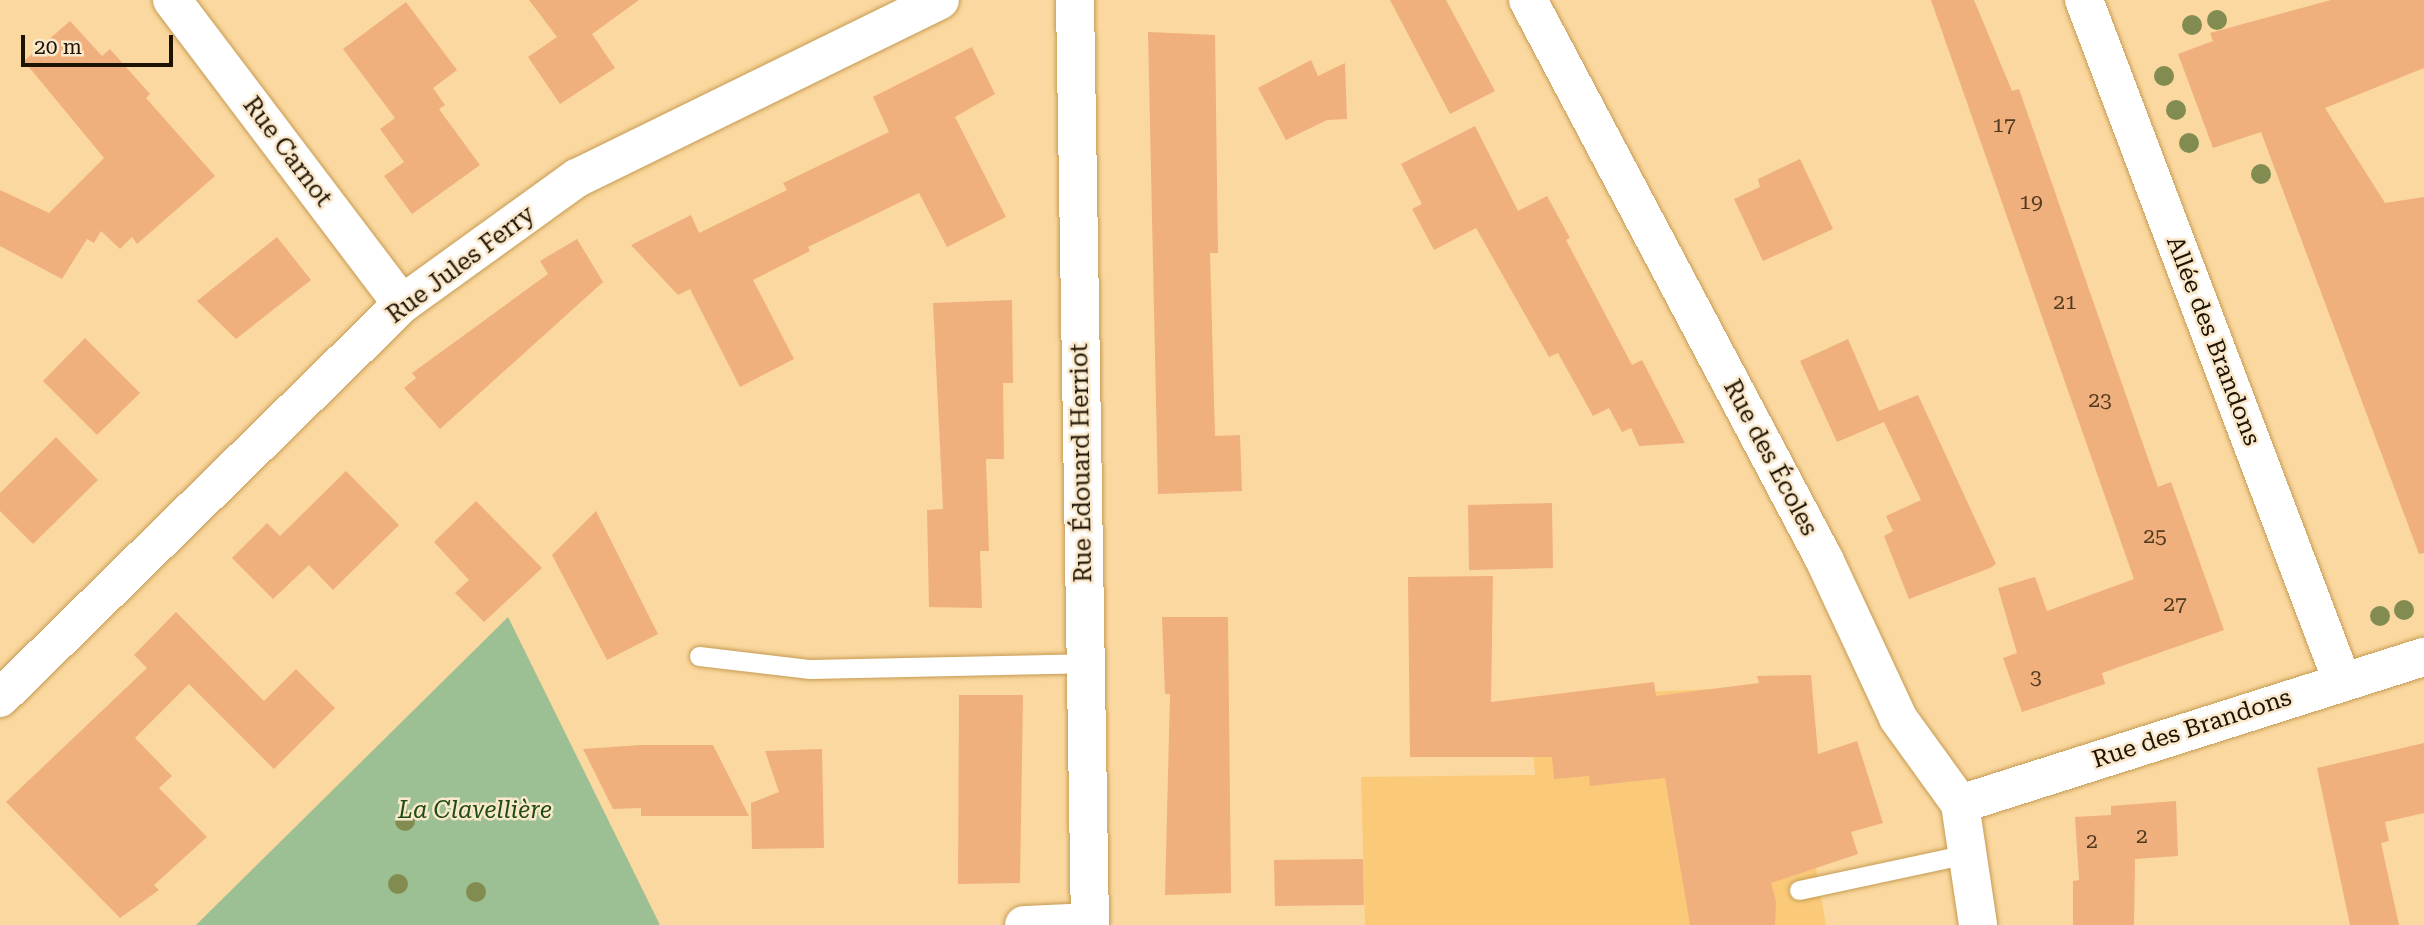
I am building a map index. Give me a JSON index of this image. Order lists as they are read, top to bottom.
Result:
{
  "streets": {
    "street": [
      "Rue Carnot",
      "Rue Jules Ferry",
      "Allée des Brandons",
      "Rue des Écoles",
      "Rue Édouard Herriot",
      "Rue des Brandons"
    ]
  },
  "crossings": [
    ["Rue Carnot", "Rue Jules Ferry"],
    ["Allée des Brandons", "Rue des Brandons"],
    ["Rue des Écoles", "Rue des Brandons"]
  ],
  "parks": ["La Clavellière"],
  "house_numbers": [
    "17",
    "19",
    "21",
    "23",
    "25",
    "27",
    "3",
    "2",
    "2"
  ],
  "scale_bar": "20 m"
}
